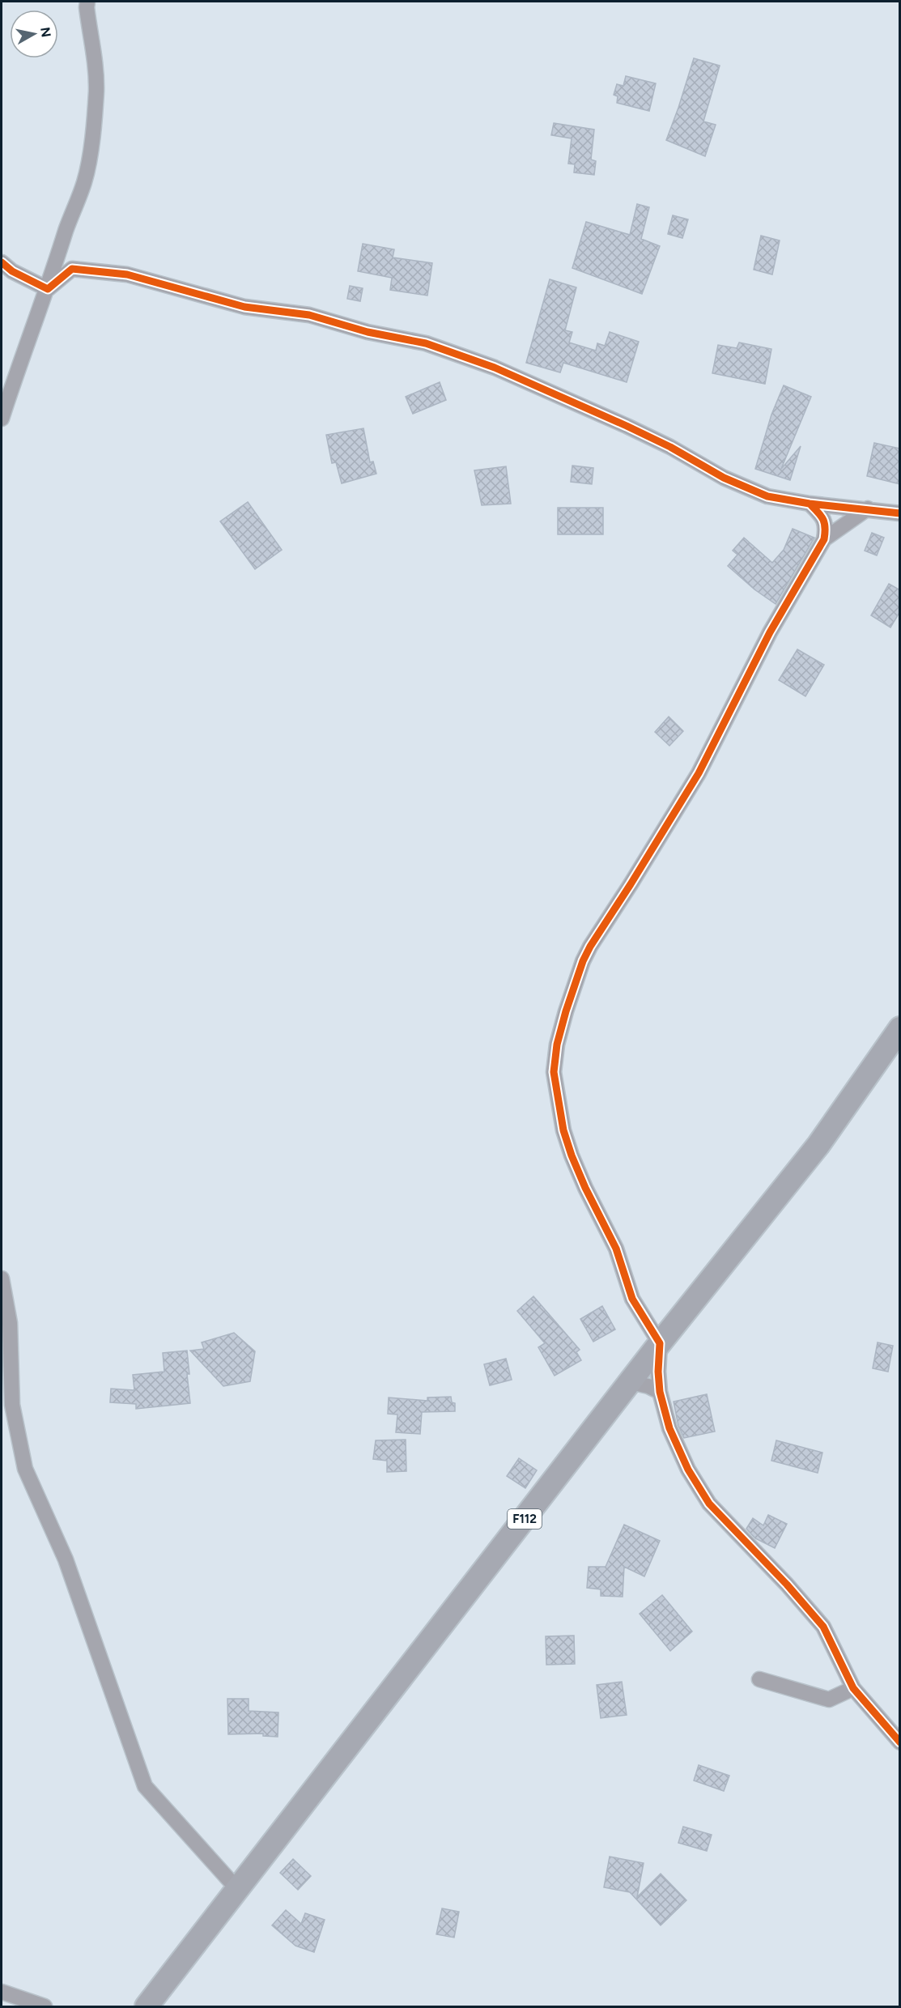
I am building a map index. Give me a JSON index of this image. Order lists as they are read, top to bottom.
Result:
{
  "streets": {
    "main road": ["F112"]
  },
  "north": "right"
}
